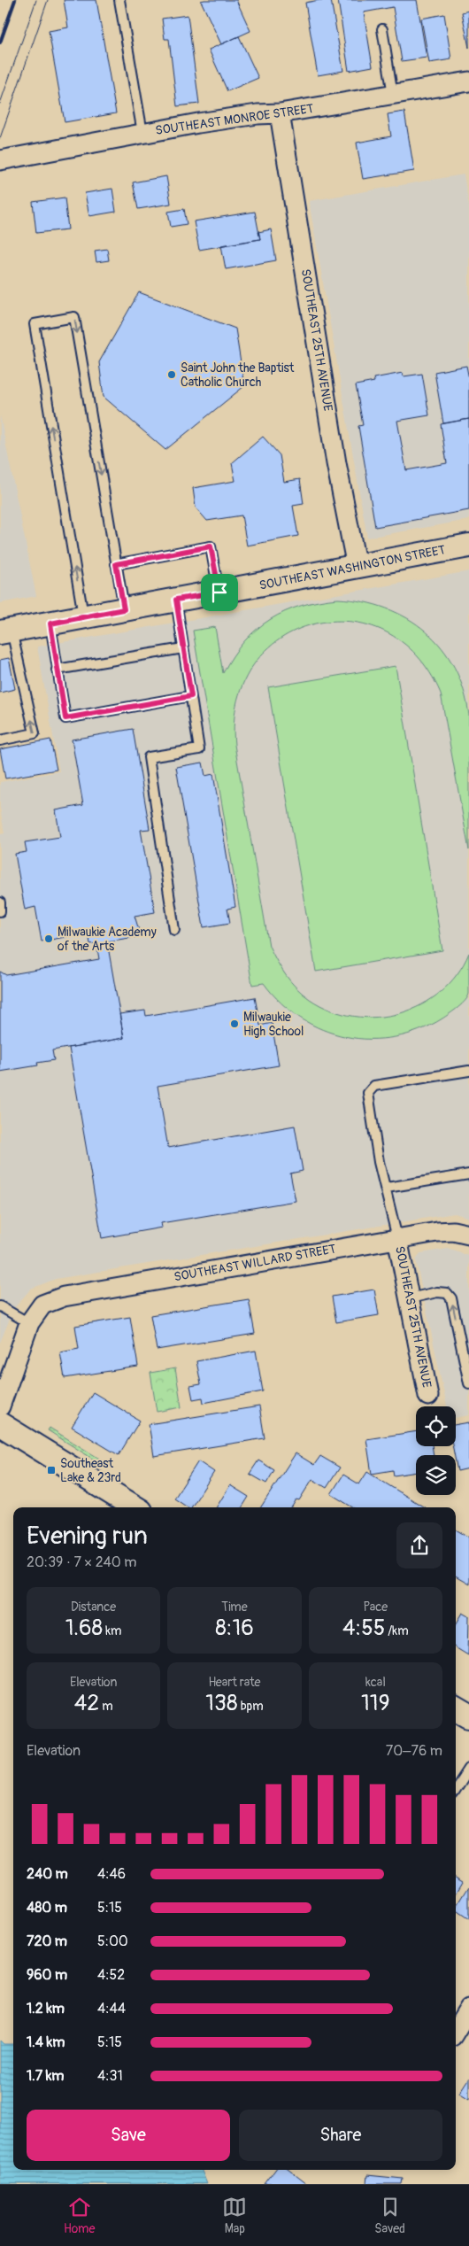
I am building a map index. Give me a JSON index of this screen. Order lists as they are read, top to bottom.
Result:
{
  "streets": {
    "street": [
      "SOUTHEAST MONROE STREET",
      "SOUTHEAST 25TH AVENUE",
      "SOUTHEAST WASHINGTON STREET",
      "SOUTHEAST WILLARD STREET"
    ]
  },
  "crossings": [
    ["SOUTHEAST MONROE STREET", "SOUTHEAST 25TH AVENUE"],
    ["SOUTHEAST 25TH AVENUE", "SOUTHEAST WASHINGTON STREET"],
    ["SOUTHEAST 25TH AVENUE", "SOUTHEAST WILLARD STREET"]
  ],
  "places": {
    "other": ["Saint John the Baptist Catholic Church", "Milwaukie Academy of the Arts", "Milwaukie High School"],
    "transit": ["Southeast Lake & 23rd"]
  },
  "page": {
    "heading": ["Evening run", "20:39 · 7 × 240 m"],
    "stats": [
      ["Distance", "1.68 km"],
      ["Time", "8:16"],
      ["Pace", "4:55 /km"],
      ["Elevation", "42 m"],
      ["Heart rate", "138 bpm"],
      ["kcal", "119"]
    ],
    "chart": ["Elevation", "70–76 m"],
    "list": [
      {
        "name": "240 m",
        "note": "4:46"
      },
      {
        "name": "480 m",
        "note": "5:15"
      },
      {
        "name": "720 m",
        "note": "5:00"
      },
      {
        "name": "960 m",
        "note": "4:52"
      },
      {
        "name": "1.2 km",
        "note": "4:44"
      },
      {
        "name": "1.4 km",
        "note": "5:15"
      },
      {
        "name": "1.7 km",
        "note": "4:31"
      }
    ],
    "buttons": ["Save", "Share"],
    "tabs": ["Home", "Map", "Saved"]
  }
}
